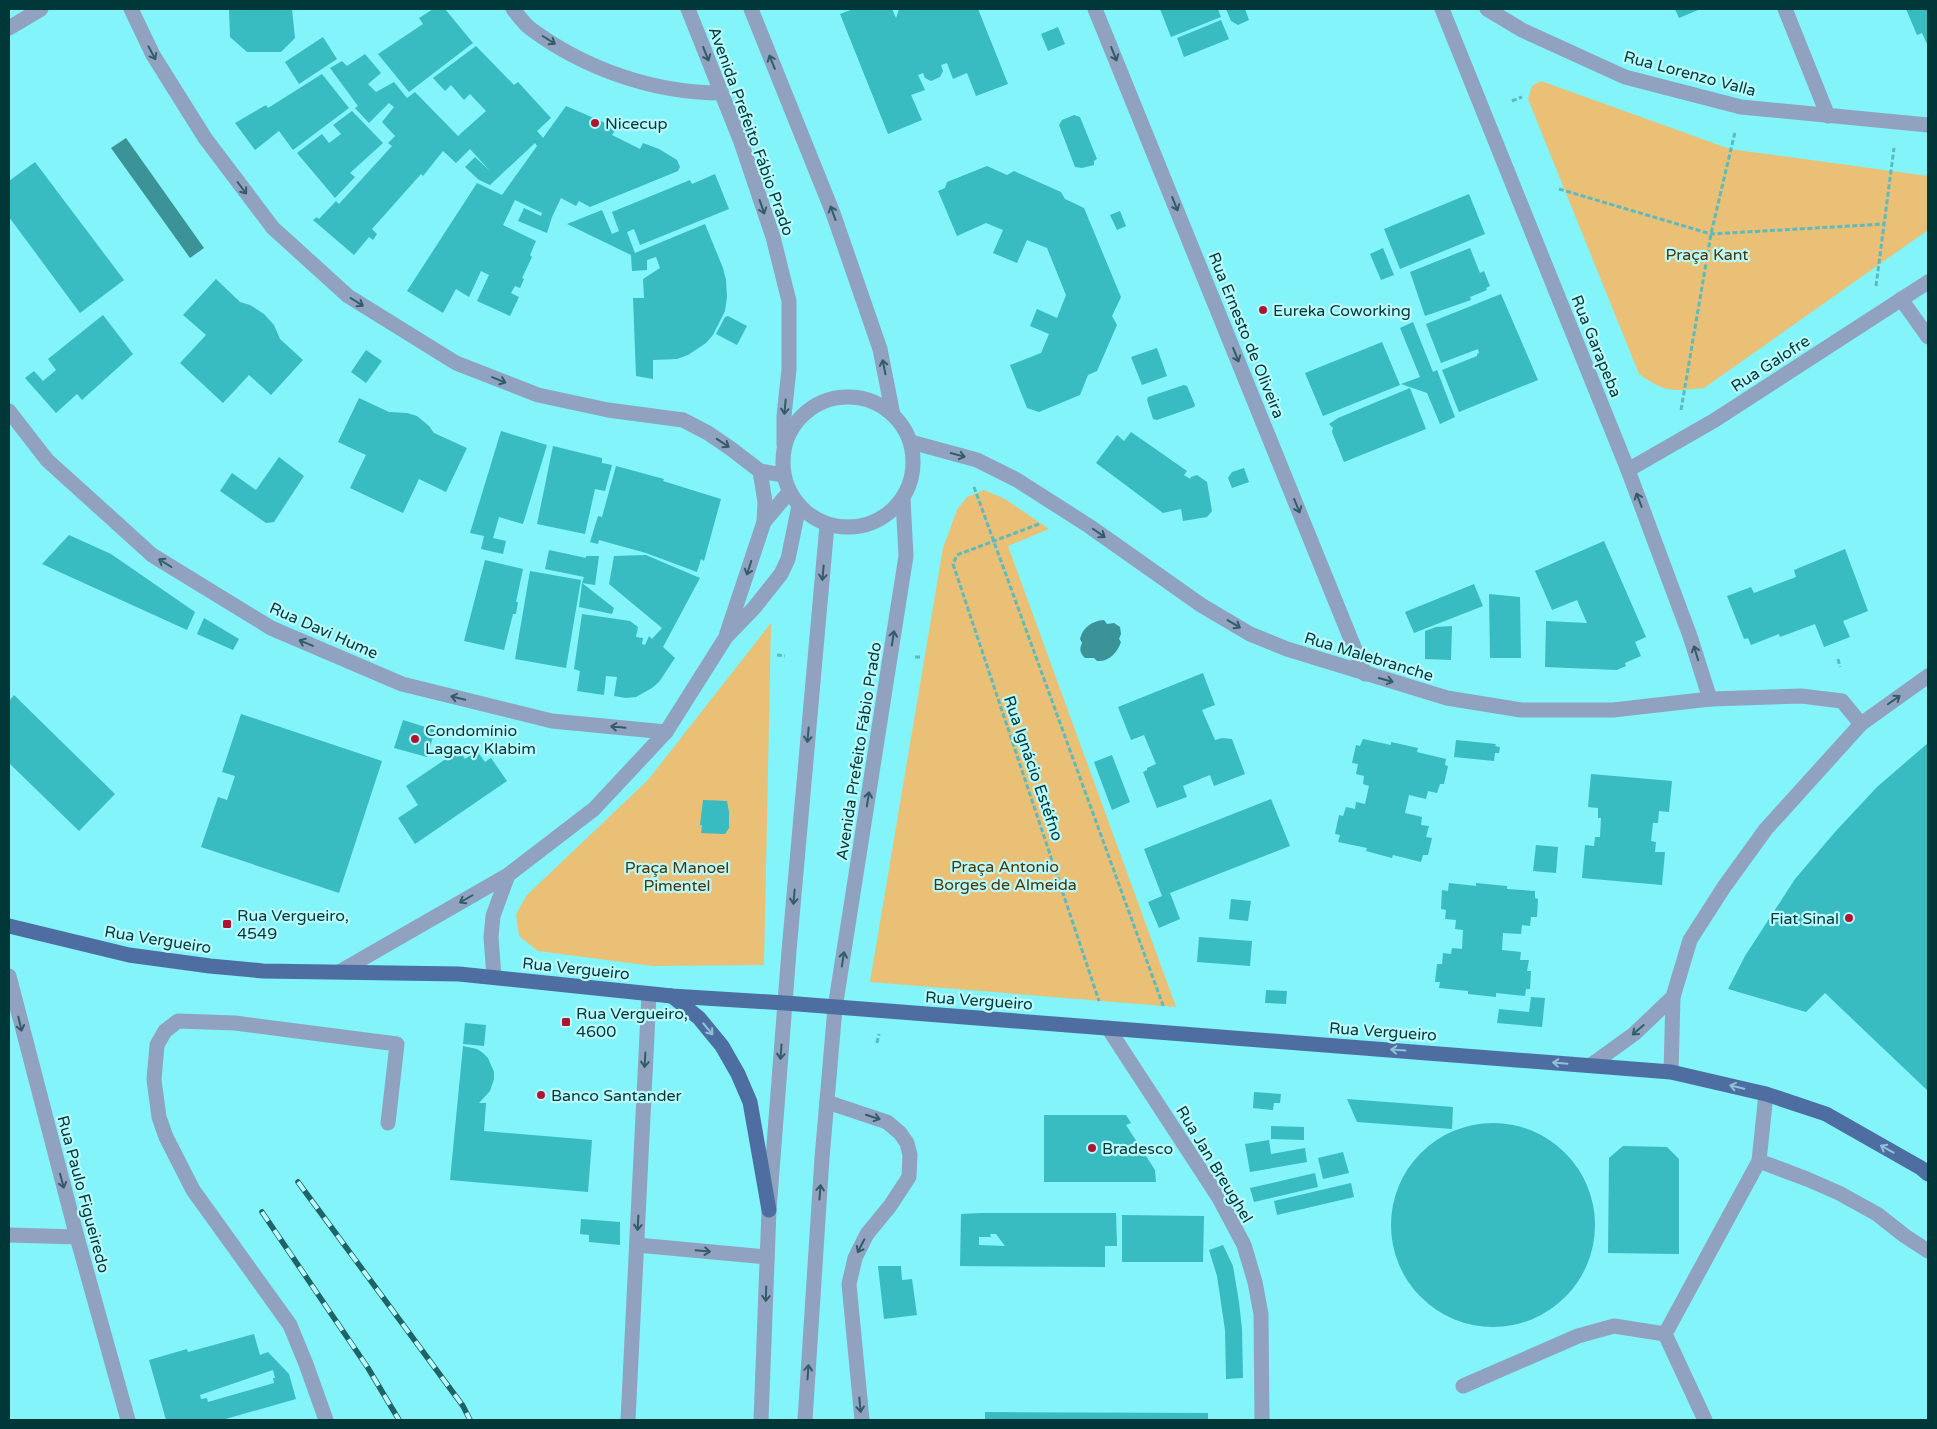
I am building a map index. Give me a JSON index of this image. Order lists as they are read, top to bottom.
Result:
{
  "streets": {
    "main road": ["Rua Vergueiro"],
    "street": [
      "Rua Lorenzo Valla",
      "Avenida Prefeito Fábio Prado",
      "Rua Ernesto de Oliveira",
      "Rua Garapeba",
      "Rua Galofre",
      "Rua Davi Hume",
      "Rua Malebranche",
      "Rua Jan Breughel",
      "Rua Paulo Figueiredo"
    ],
    "path": ["Rua Ignácio Estéfno"]
  },
  "crossings": [
    ["Avenida Prefeito Fábio Prado", "Rua Malebranche"],
    ["Avenida Prefeito Fábio Prado", "Rua Vergueiro"],
    ["Rua Ernesto de Oliveira", "Rua Malebranche"],
    ["Rua Garapeba", "Rua Galofre"],
    ["Rua Garapeba", "Rua Malebranche"],
    ["Rua Ignácio Estéfno", "Rua Vergueiro"],
    ["Rua Ignácio Estéfno", "Rua Jan Breughel"],
    ["Rua Vergueiro", "Rua Jan Breughel"]
  ],
  "one_way": [
    "Rua Ernesto de Oliveira",
    "Rua Davi Hume",
    "Rua Malebranche",
    "Rua Vergueiro",
    "Rua Paulo Figueiredo"
  ],
  "parks": ["Praça Kant", "Praça Antonio Borges de Almeida", "Praça Manoel Pimentel"],
  "places": {
    "other": [
      "Nicecup",
      "Eureka Coworking",
      "Condomínio Lagacy Klabim",
      "Fiat Sinal",
      "Banco Santander",
      "Bradesco"
    ],
    "transit": ["Rua Vergueiro, 4549", "Rua Vergueiro, 4600"]
  }
}
